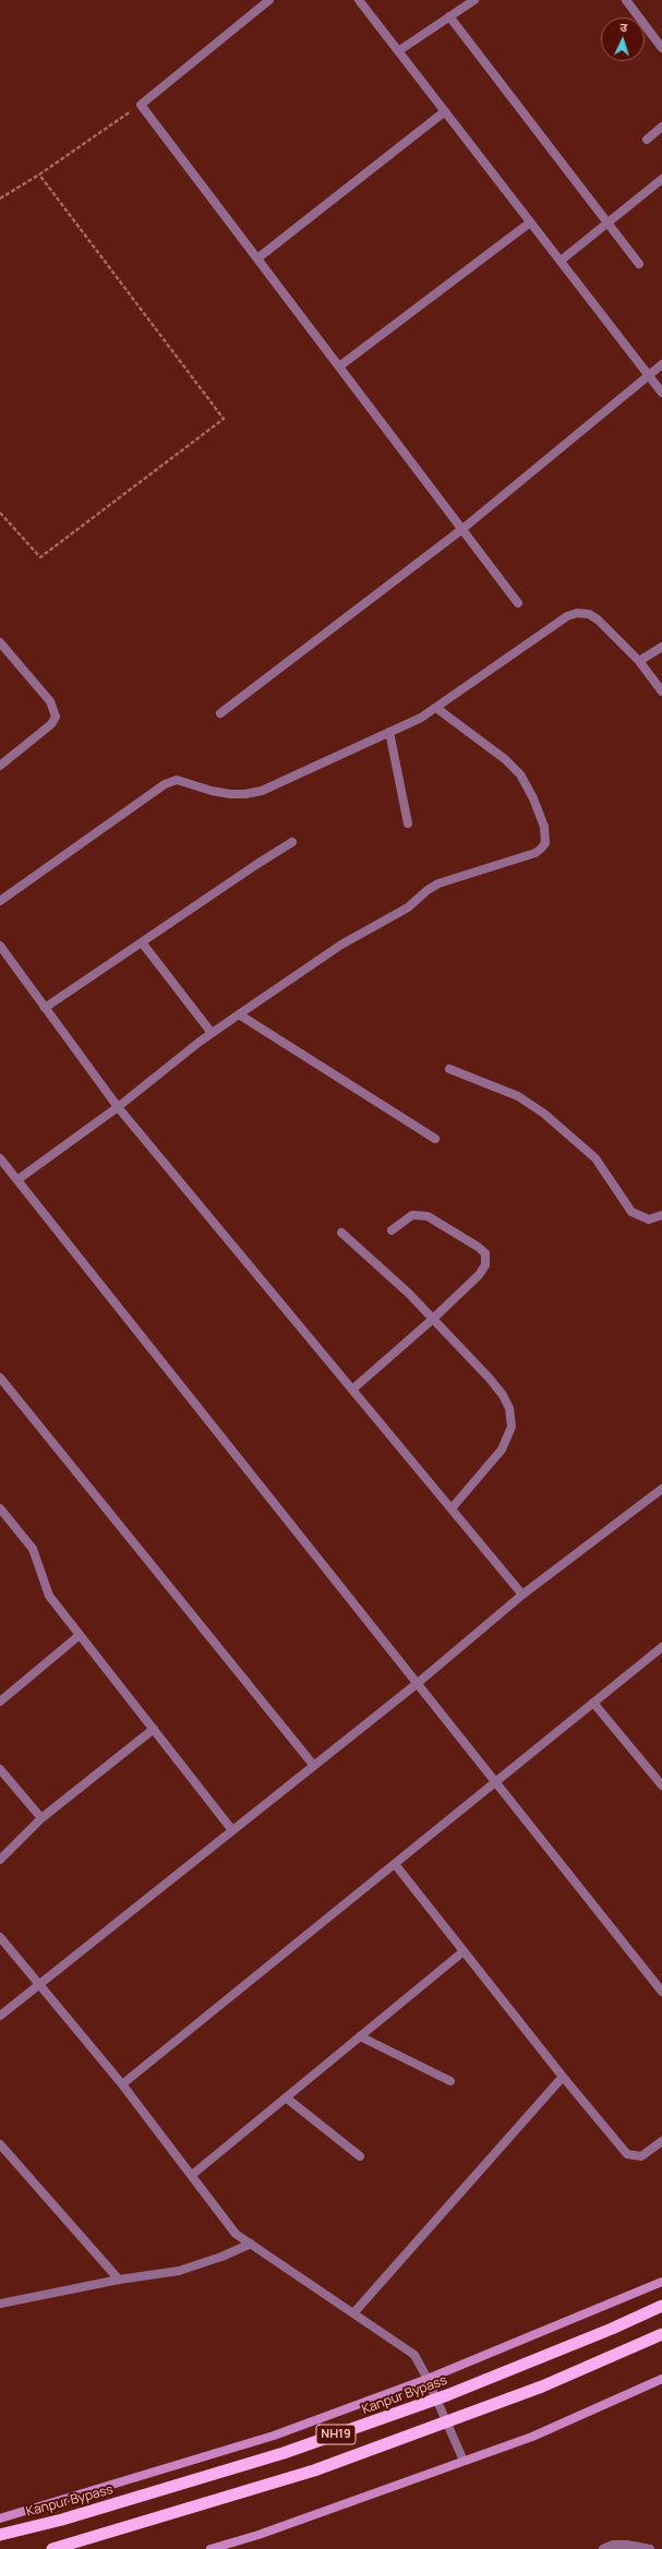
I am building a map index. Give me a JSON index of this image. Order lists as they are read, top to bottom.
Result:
{
  "streets": {
    "highway": ["Kanpur Bypass", "NH19"]
  },
  "north": "top"
}
